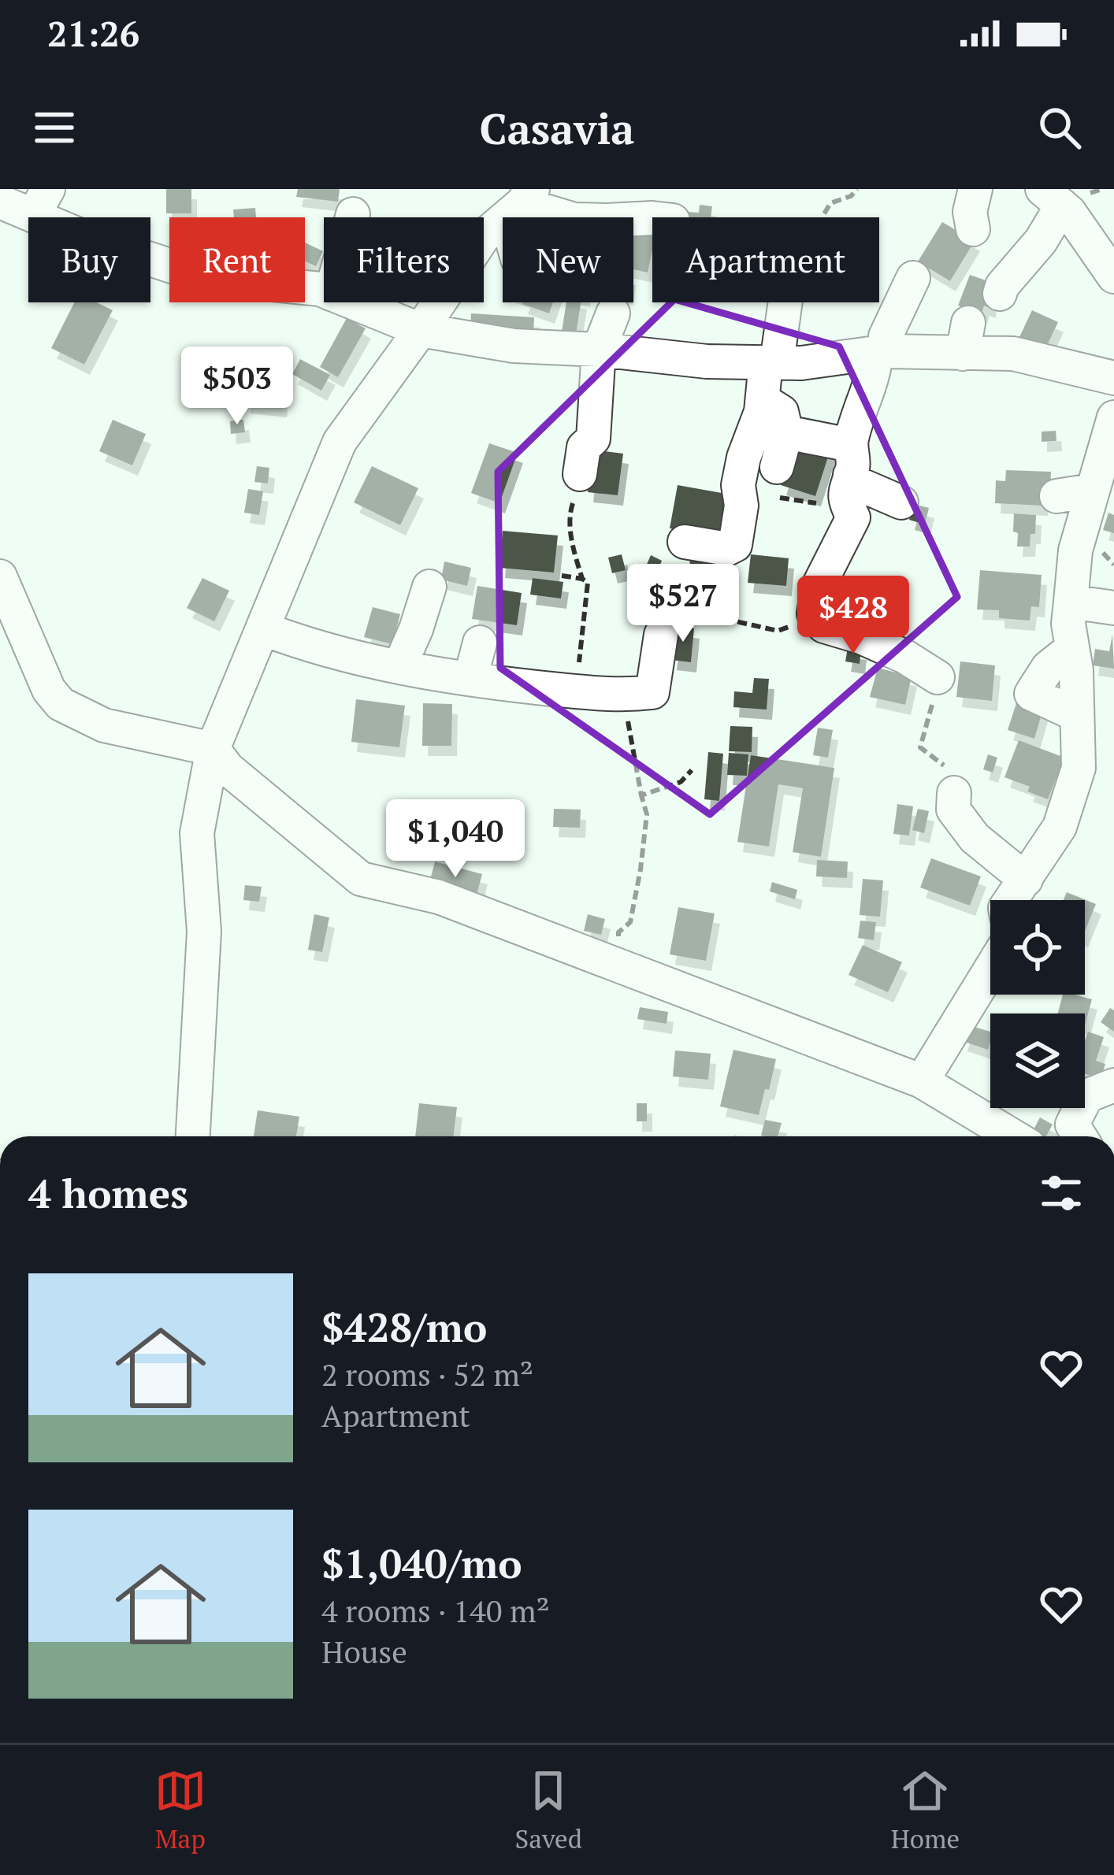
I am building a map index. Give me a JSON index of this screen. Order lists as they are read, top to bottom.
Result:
{
  "page": {
    "status": "21:26",
    "header": "Casavia",
    "chip": [
      "Buy",
      "Rent",
      "Filters",
      "New",
      "Apartment"
    ],
    "price": [
      "$503",
      "$527",
      "$428",
      "$1,040"
    ],
    "heading": "4 homes",
    "list": [
      {
        "name": "$428/mo",
        "note": "2 rooms · 52 m² · Apartment"
      },
      {
        "name": "$1,040/mo",
        "note": "4 rooms · 140 m² · House"
      }
    ],
    "tabs": ["Map", "Saved", "Home"]
  }
}
